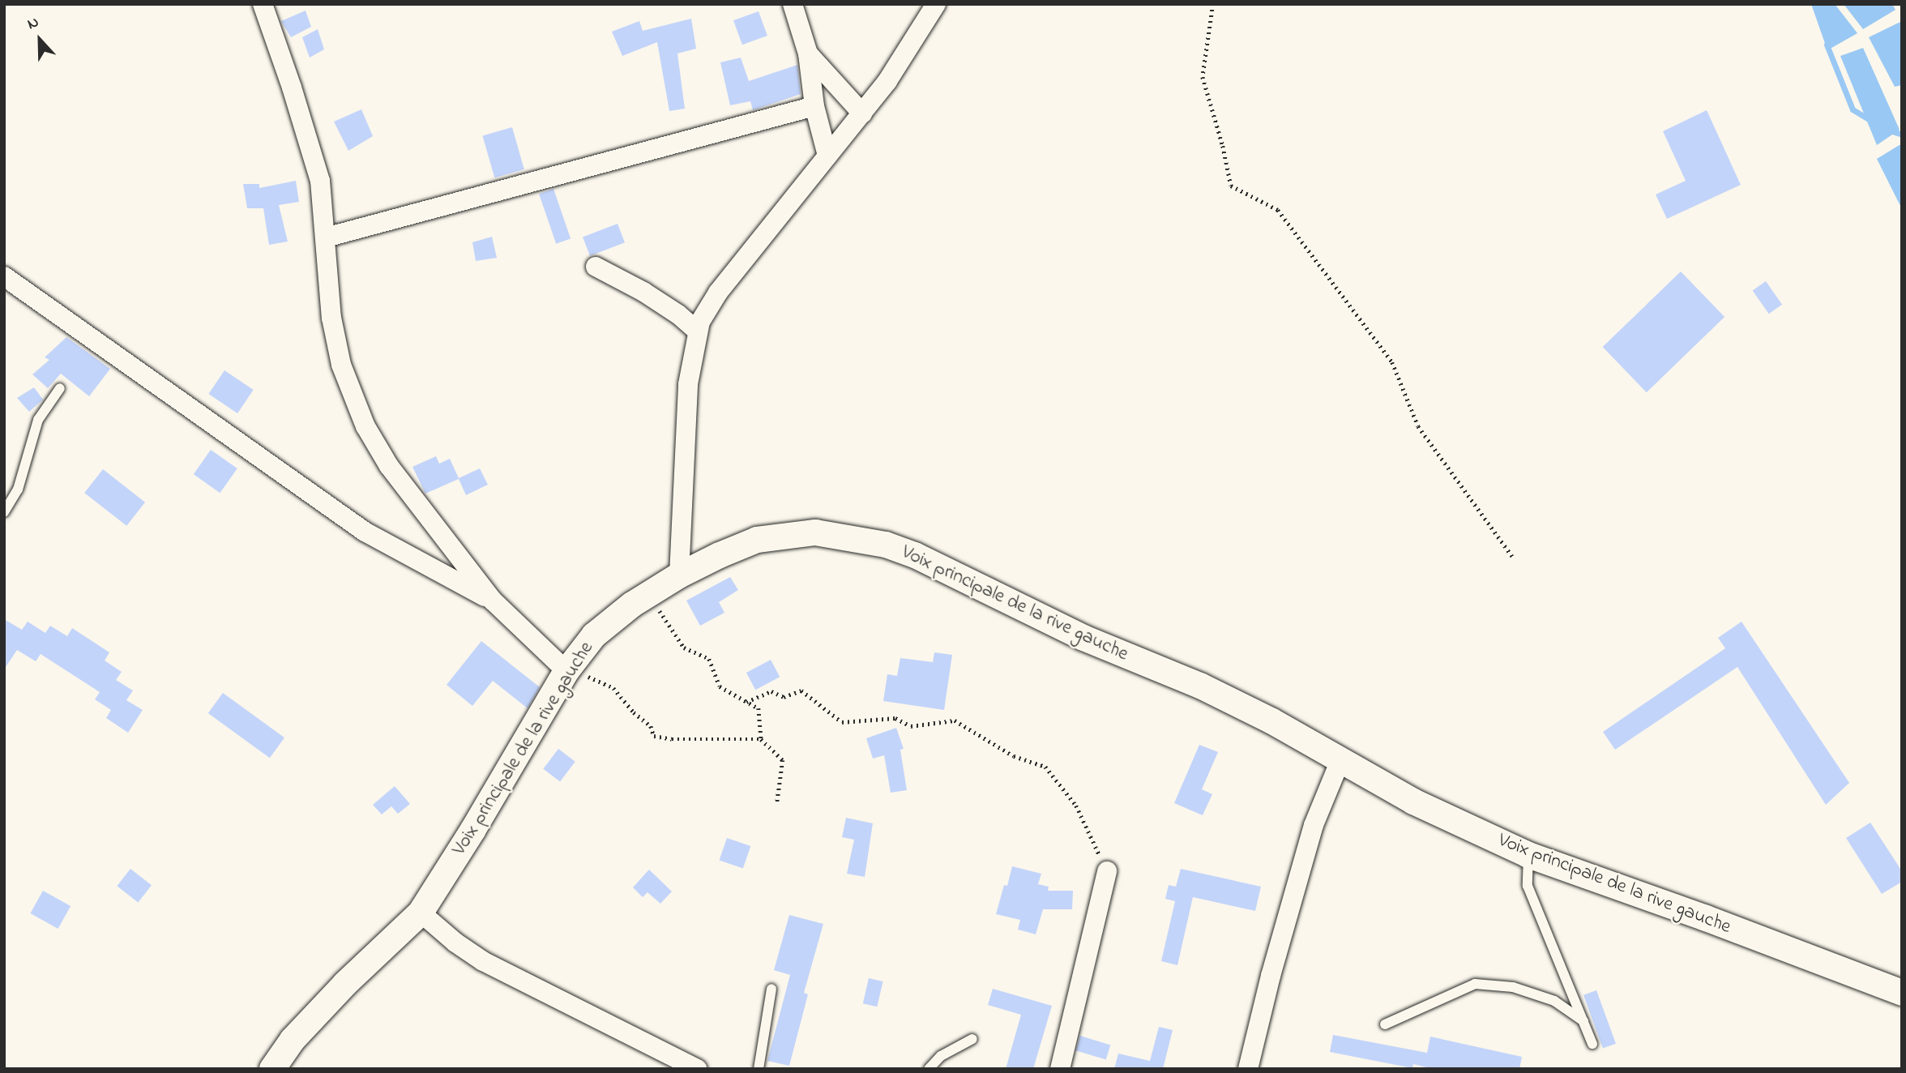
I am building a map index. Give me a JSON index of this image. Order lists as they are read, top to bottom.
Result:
{
  "streets": {
    "street": ["Voix principale de la rive gauche"]
  },
  "north": "top"
}
